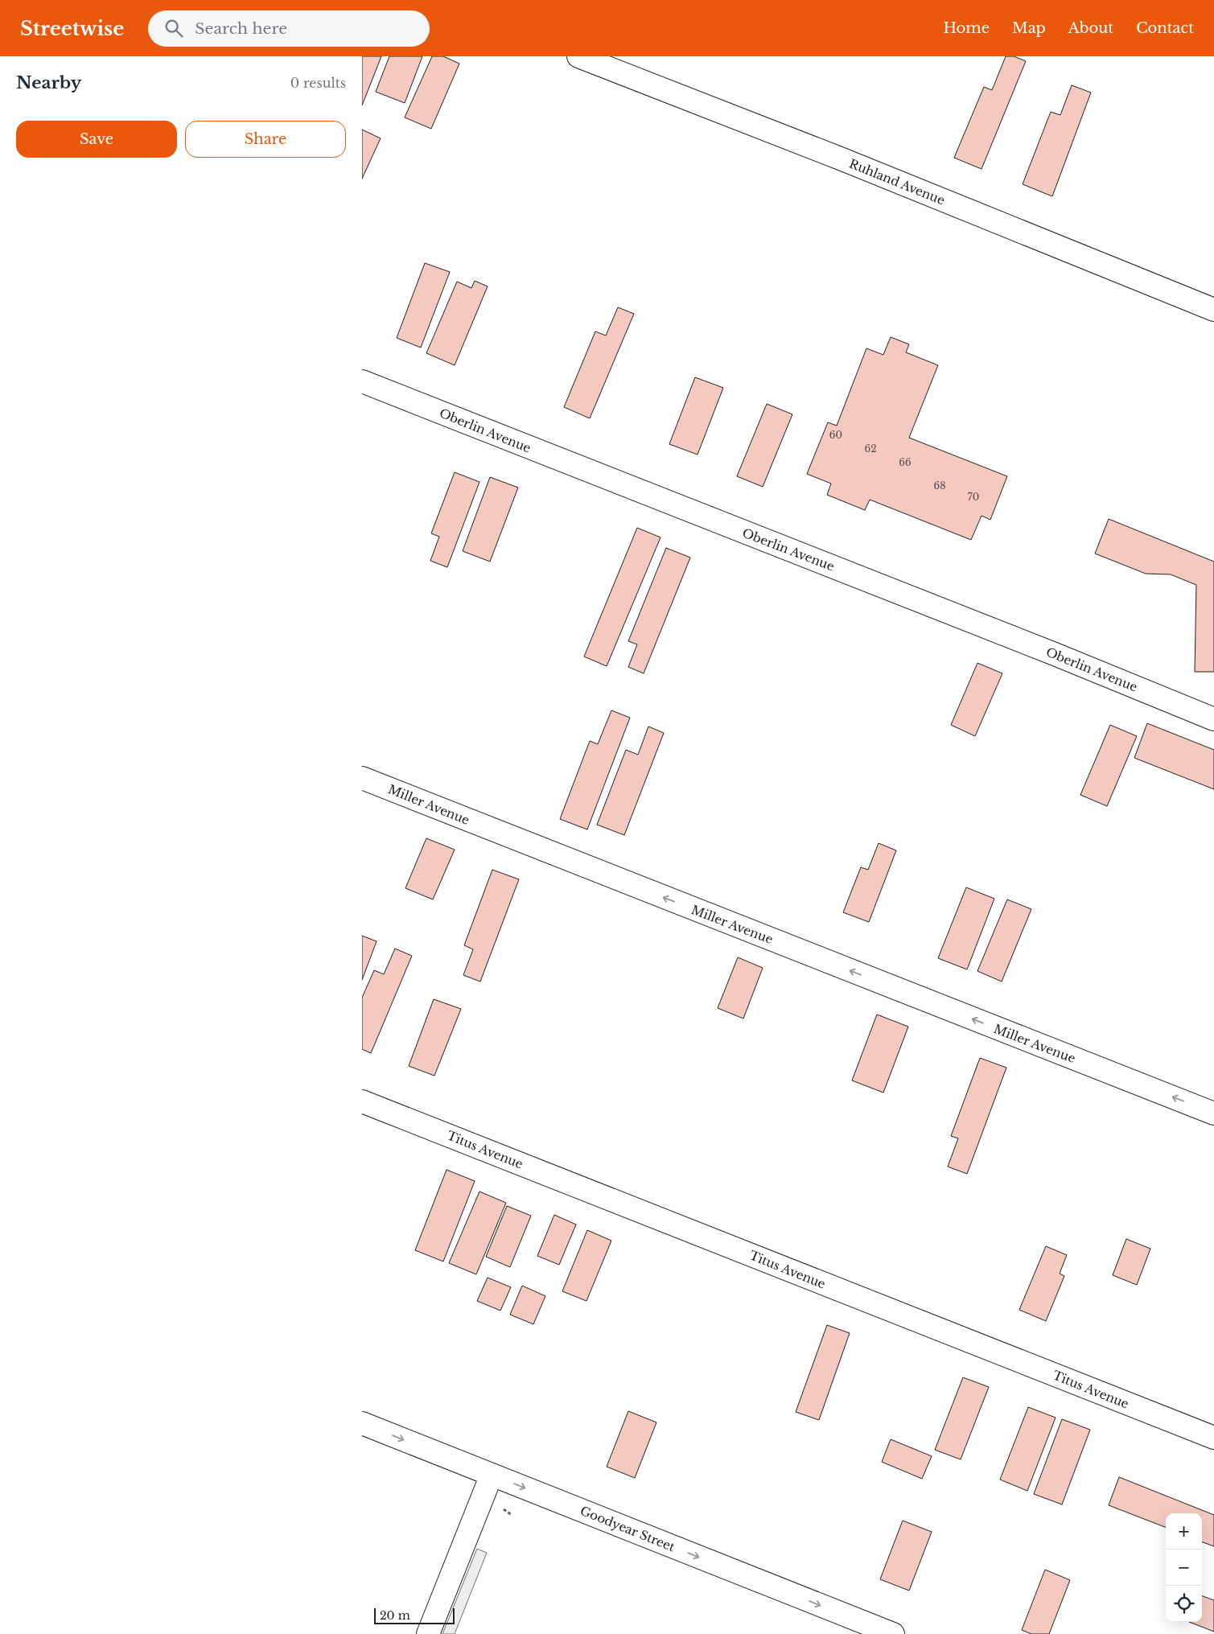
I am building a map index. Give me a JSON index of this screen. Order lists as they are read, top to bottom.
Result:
{
  "streets": {
    "street": [
      "Ruhland Avenue",
      "Oberlin Avenue",
      "Miller Avenue",
      "Titus Avenue",
      "Goodyear Street"
    ]
  },
  "one_way": ["Miller Avenue", "Goodyear Street"],
  "house_numbers": [
    "60",
    "62",
    "66",
    "68",
    "70"
  ],
  "scale_bar": "20 m",
  "page": {
    "header": "Streetwise",
    "search": "Search here",
    "nav": [
      "Home",
      "Map",
      "About",
      "Contact"
    ],
    "heading": ["Nearby", "0 results"],
    "buttons": ["Save", "Share"],
    "map_buttons": ["+", "−"],
    "scale": "20 m"
  }
}
